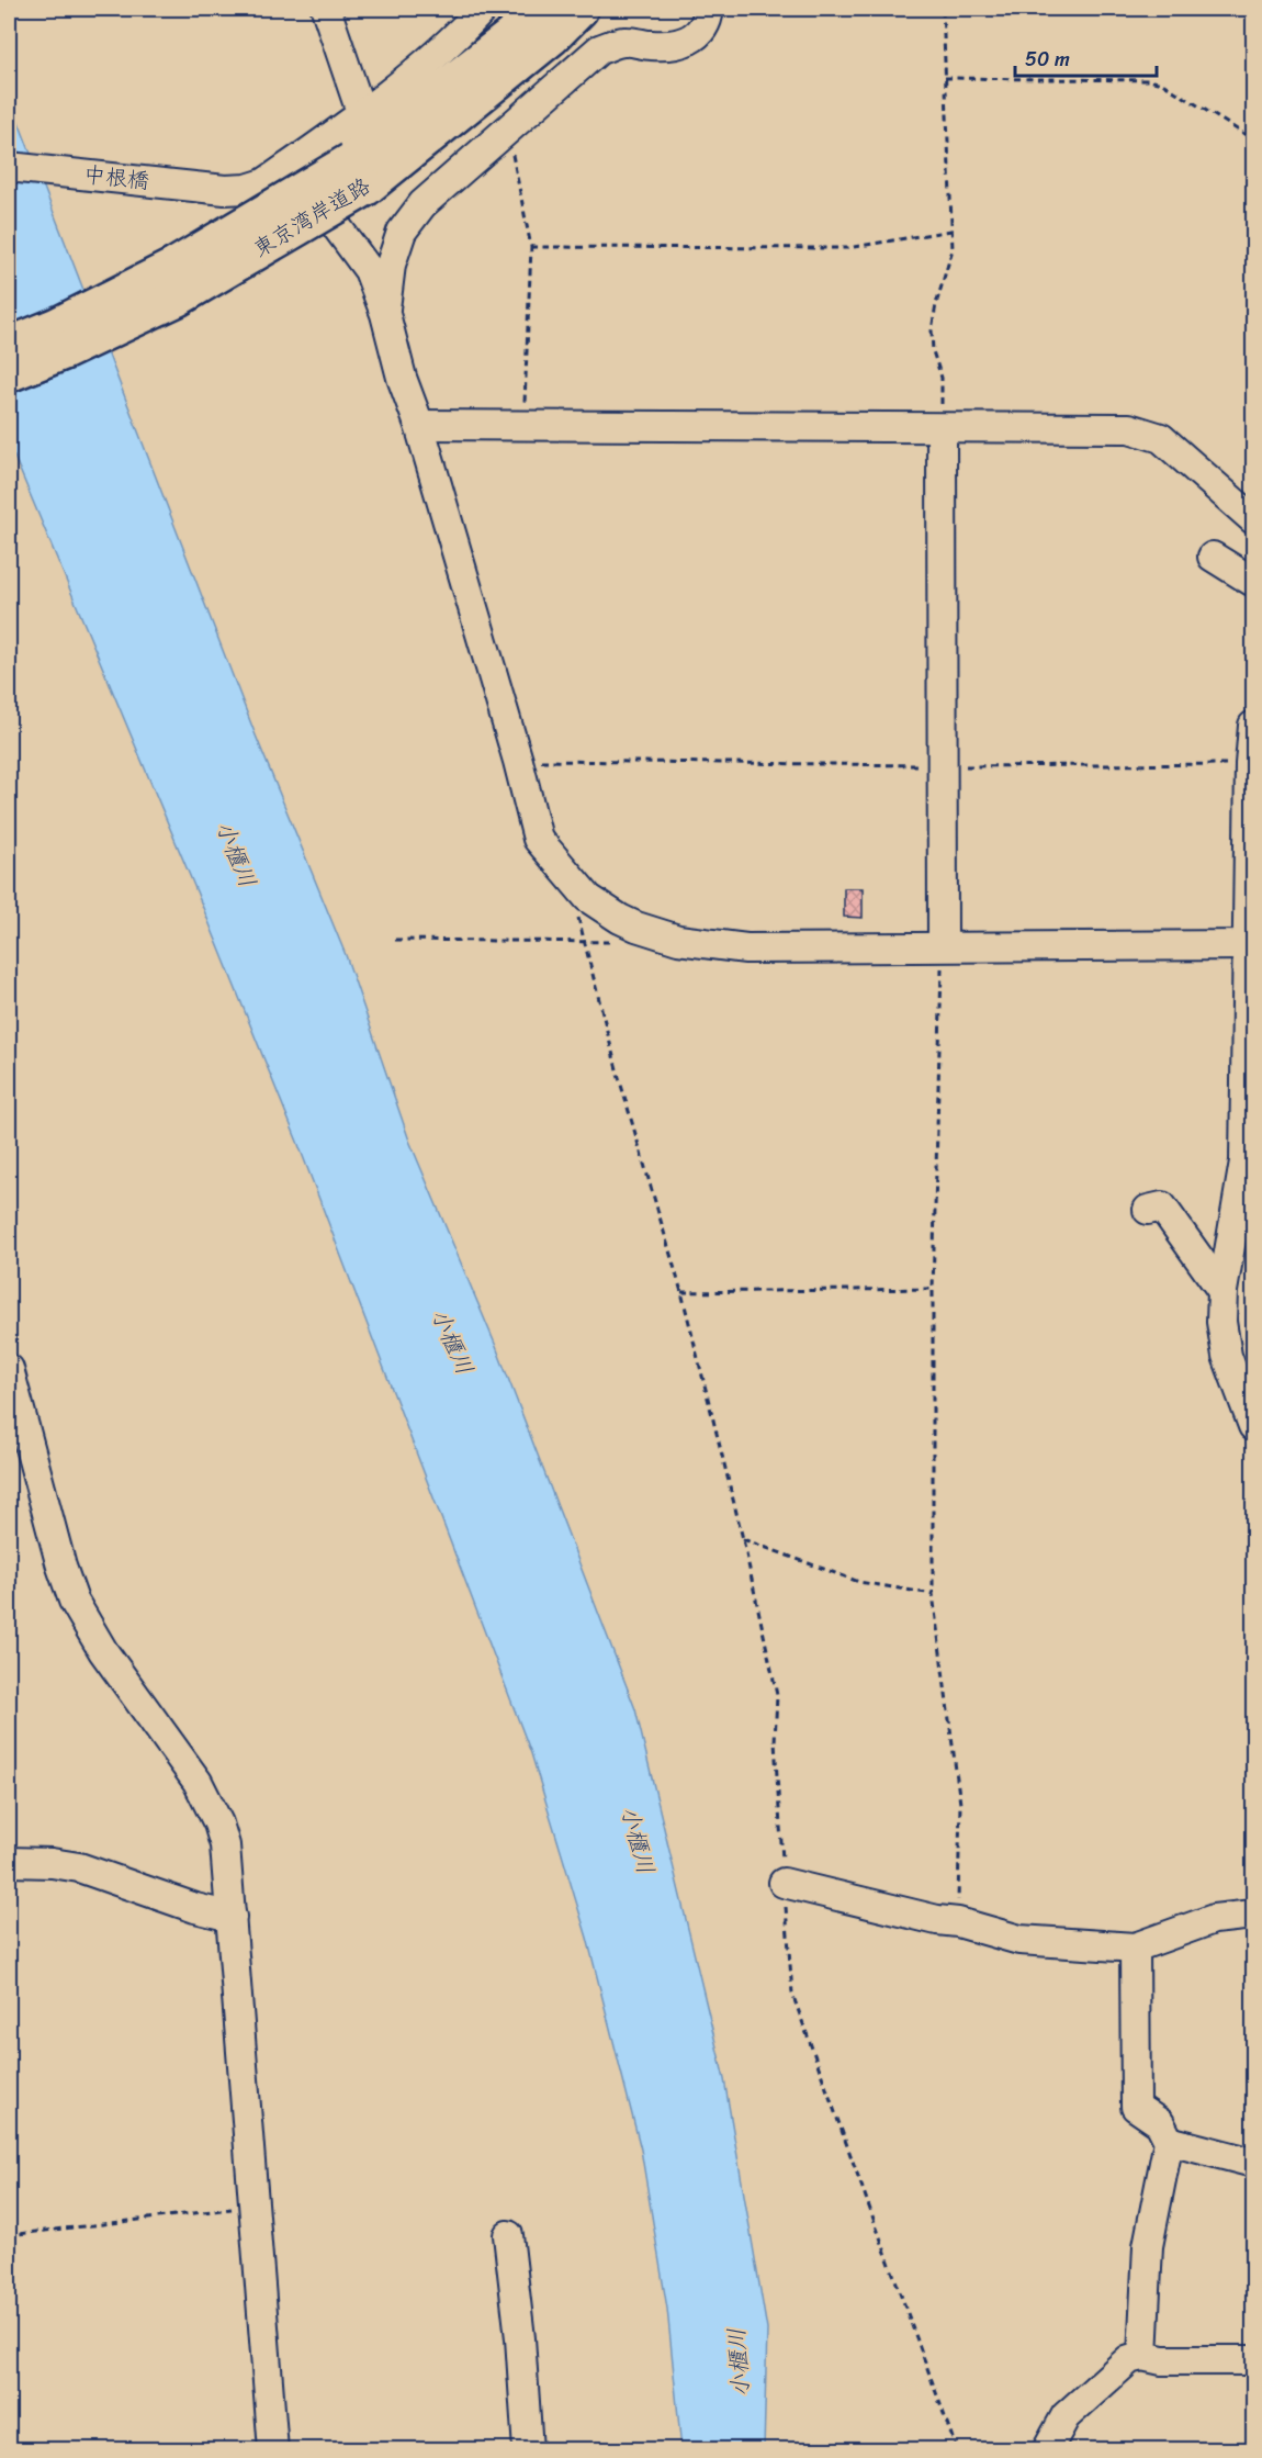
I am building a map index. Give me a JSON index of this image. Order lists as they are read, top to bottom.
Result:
{
  "streets": {
    "highway": ["東京湾岸道路"],
    "street": ["中根橋"]
  },
  "water": ["小櫃川"],
  "scale_bar": "50 m"
}
